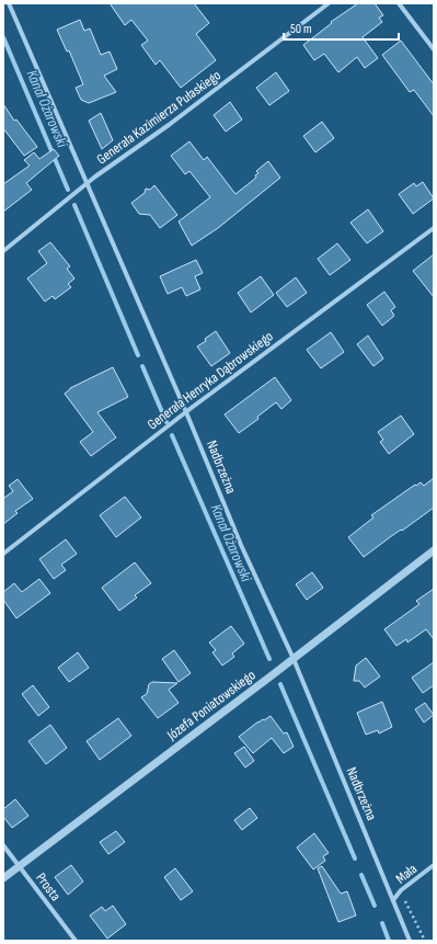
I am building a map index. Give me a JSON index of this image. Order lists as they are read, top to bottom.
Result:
{
  "streets": {
    "street": [
      "Generała Kazimierza Pułaskiego",
      "Generała Henryka Dąbrowskiego",
      "Nadbrzeżna",
      "Józefa Poniatowskiego",
      "Mała",
      "Prosta"
    ]
  },
  "crossings": [
    ["Generała Kazimierza Pułaskiego", "Nadbrzeżna"],
    ["Generała Henryka Dąbrowskiego", "Nadbrzeżna"],
    ["Nadbrzeżna", "Józefa Poniatowskiego"],
    ["Nadbrzeżna", "Mała"],
    ["Józefa Poniatowskiego", "Prosta"]
  ],
  "water": ["Kanał Ożarowski"],
  "scale_bar": "50 m"
}
